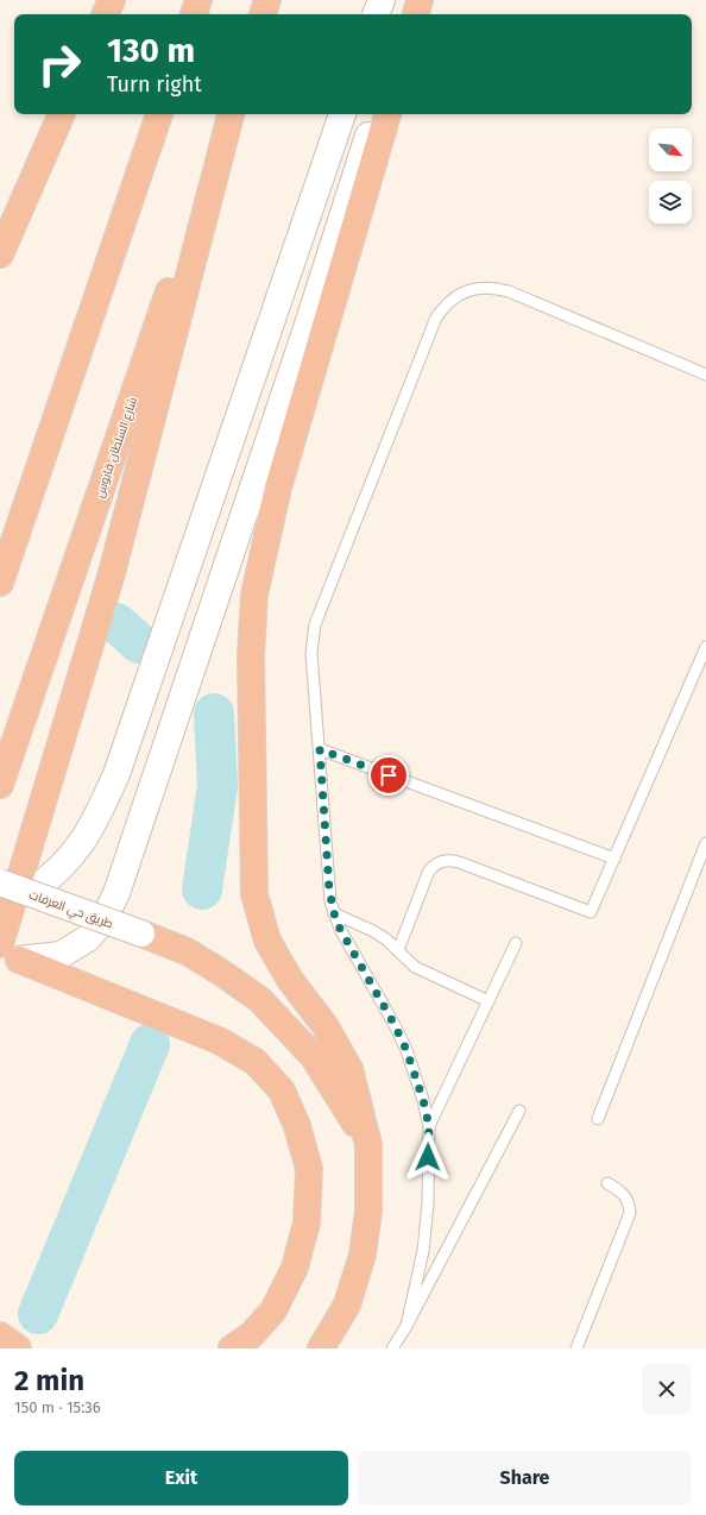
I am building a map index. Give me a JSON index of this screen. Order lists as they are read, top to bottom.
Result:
{
  "streets": {
    "highway": ["شارع السلطان قابوس"],
    "street": ["طريق حي العرفات"]
  },
  "north": "bottom right",
  "page": {
    "turn": ["130 m", "Turn right"],
    "heading": ["2 min", "150 m · 15:36"],
    "buttons": ["Exit", "Share"]
  }
}
